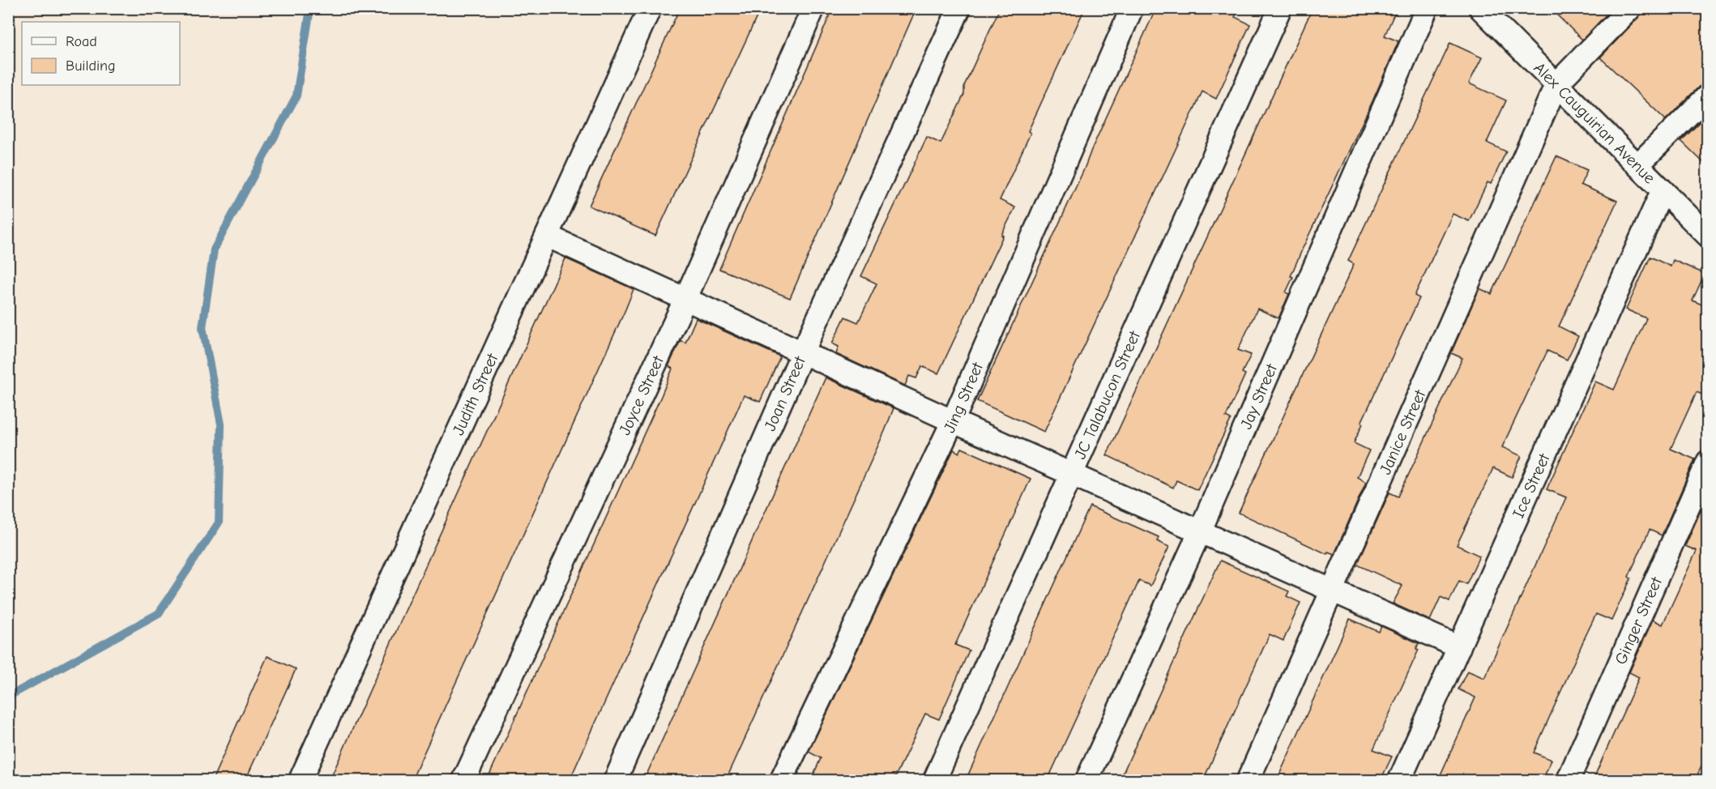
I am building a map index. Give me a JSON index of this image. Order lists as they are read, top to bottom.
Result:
{
  "streets": {
    "street": [
      "Alex Cauguirian Avenue",
      "Joan Street",
      "Judith Street",
      "JC Talabucon Street",
      "Joyce Street",
      "Jay Street",
      "Jing Street",
      "Janice Street",
      "Ice Street",
      "Ginger Street"
    ]
  },
  "crossings": [
    ["Alex Cauguirian Avenue", "Janice Street"],
    ["Alex Cauguirian Avenue", "Ice Street"]
  ],
  "legend": ["Road", "Building"]
}
